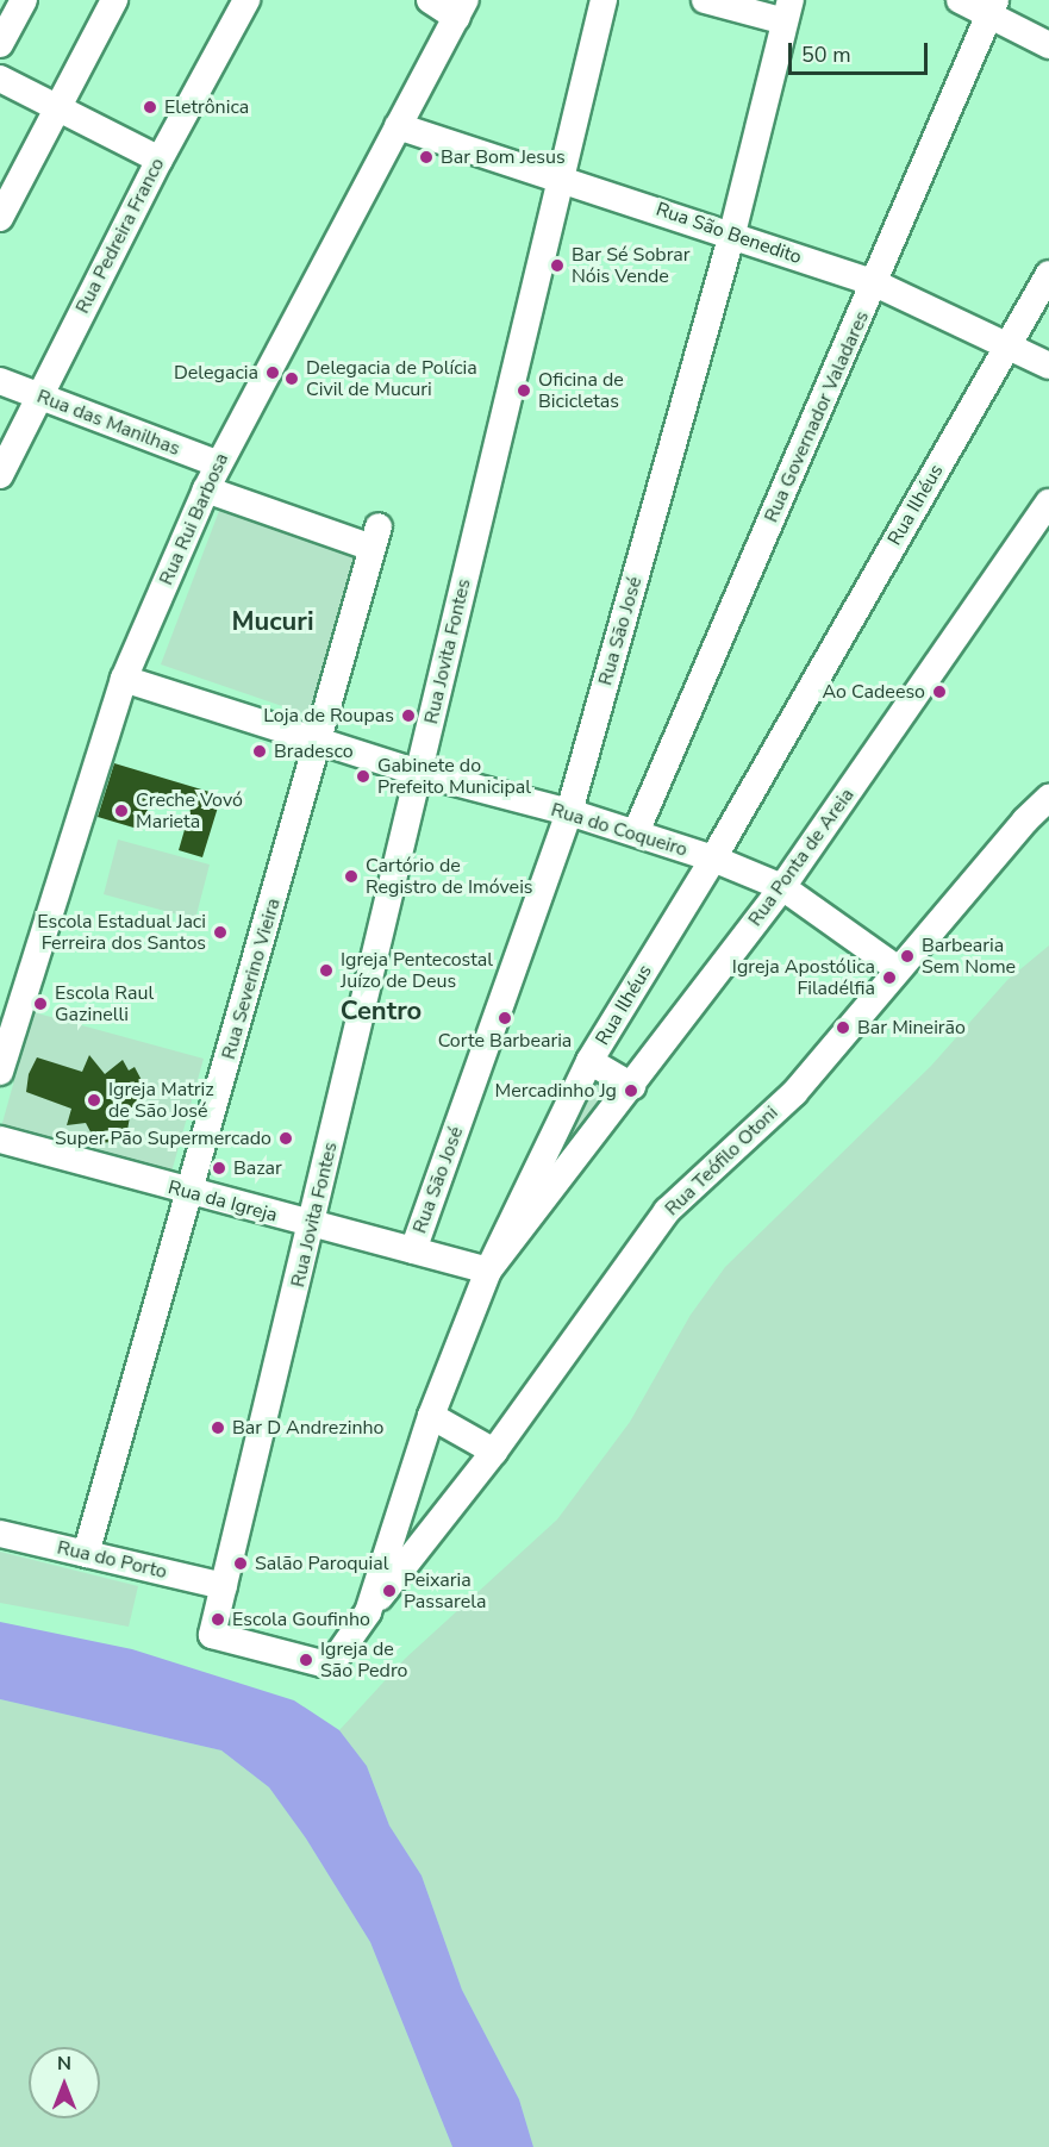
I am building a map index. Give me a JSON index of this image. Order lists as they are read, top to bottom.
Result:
{
  "streets": {
    "street": [
      "Rua São Benedito",
      "Rua Pedreira Franco",
      "Rua Governador Valadares",
      "Rua das Manilhas",
      "Rua Ilhéus",
      "Rua Rui Barbosa",
      "Rua São José",
      "Rua Jovita Fontes",
      "Rua do Coqueiro",
      "Rua Ponta de Areia",
      "Rua Severino Vieira",
      "Rua Teófilo Otoni",
      "Rua da Igreja",
      "Rua do Porto"
    ]
  },
  "crossings": [
    ["Rua São Benedito", "Rua Governador Valadares"],
    ["Rua São Benedito", "Rua Ilhéus"],
    ["Rua São Benedito", "Rua Rui Barbosa"],
    ["Rua São Benedito", "Rua São José"],
    ["Rua São Benedito", "Rua Jovita Fontes"],
    ["Rua Pedreira Franco", "Rua das Manilhas"],
    ["Rua Governador Valadares", "Rua do Coqueiro"],
    ["Rua das Manilhas", "Rua Rui Barbosa"],
    ["Rua Ilhéus", "Rua Jovita Fontes"],
    ["Rua Ilhéus", "Rua do Coqueiro"],
    ["Rua Ilhéus", "Rua Ponta de Areia"],
    ["Rua Ilhéus", "Rua Teófilo Otoni"],
    ["Rua Ilhéus", "Rua da Igreja"],
    ["Rua Rui Barbosa", "Rua do Coqueiro"],
    ["Rua Rui Barbosa", "Rua Severino Vieira"],
    ["Rua São José", "Rua do Coqueiro"],
    ["Rua São José", "Rua da Igreja"],
    ["Rua Jovita Fontes", "Rua do Coqueiro"],
    ["Rua Jovita Fontes", "Rua da Igreja"],
    ["Rua Jovita Fontes", "Rua do Porto"],
    ["Rua do Coqueiro", "Rua Ponta de Areia"],
    ["Rua do Coqueiro", "Rua Severino Vieira"],
    ["Rua do Coqueiro", "Rua Teófilo Otoni"],
    ["Rua Ponta de Areia", "Rua da Igreja"],
    ["Rua Severino Vieira", "Rua da Igreja"],
    ["Rua Severino Vieira", "Rua do Porto"]
  ],
  "districts": ["Mucuri", "Centro"],
  "places": [
    "Eletrônica",
    "Bar Bom Jesus",
    "Bar Sé Sobrar Nóis Vende",
    "Delegacia",
    "Delegacia de Polícia Civil de Mucuri",
    "Oficina de Bicicletas",
    "Ao Cadeeso",
    "Loja de Roupas",
    "Bradesco",
    "Gabinete do Prefeito Municipal",
    "Creche Vovó Marieta",
    "Cartório de Registro de Imóveis",
    "Escola Estadual Jaci Ferreira dos Santos",
    "Barbearia Sem Nome",
    "Igreja Pentecostal Juízo de Deus",
    "Igreja Apostólica Filadélfia",
    "Escola Raul Gazinelli",
    "Corte Barbearia",
    "Bar Mineirão",
    "Mercadinho Jg",
    "Igreja Matriz de São José",
    "Super Pão Supermercado",
    "Bazar",
    "Bar D Andrezinho",
    "Salão Paroquial",
    "Peixaria Passarela",
    "Escola Goufinho",
    "Igreja de São Pedro"
  ],
  "scale_bar": "50 m",
  "north": "top"
}
